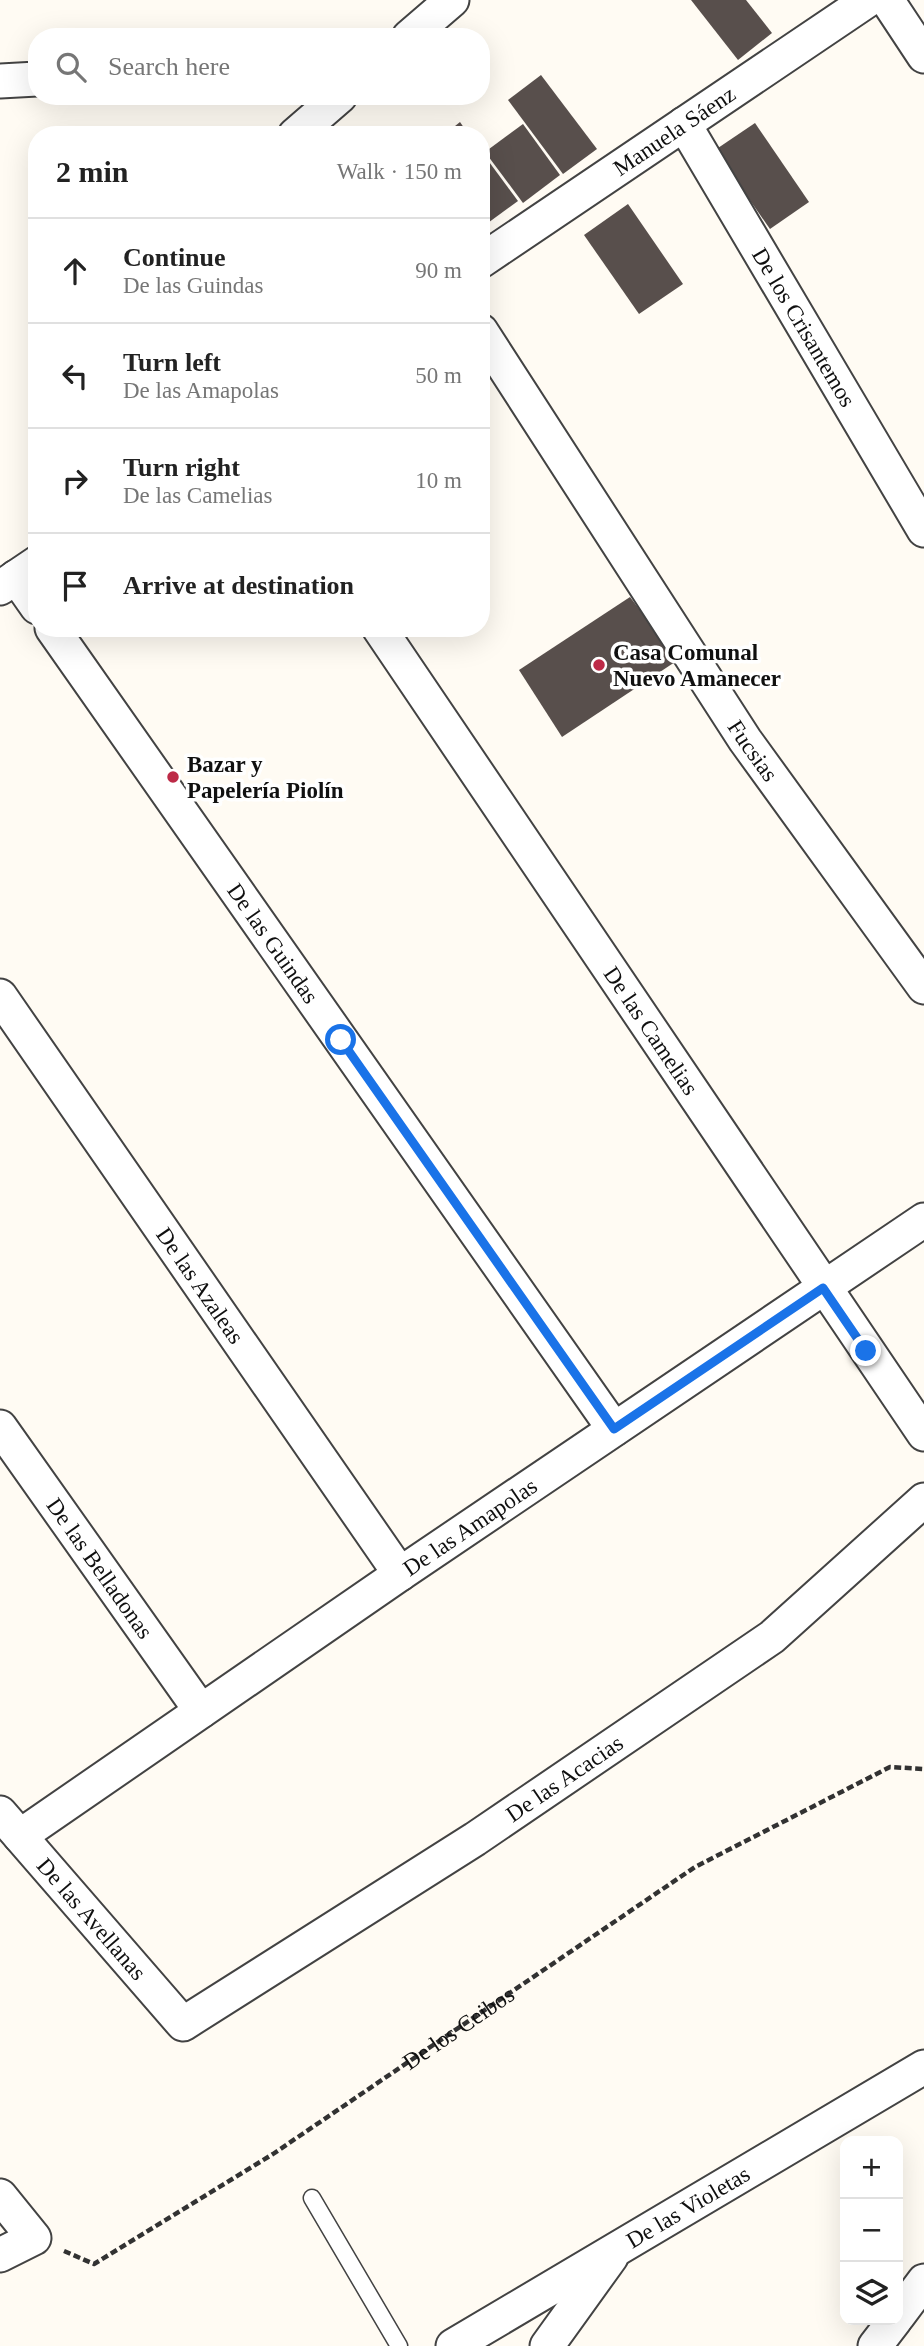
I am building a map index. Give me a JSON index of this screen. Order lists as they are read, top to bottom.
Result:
{
  "streets": {
    "street": [
      "Manuela Sáenz",
      "De los Crisantemos",
      "Fucsias",
      "De las Guindas",
      "De las Camelias",
      "De las Azaleas",
      "De las Amapolas",
      "De las Belladonas",
      "De las Acacias",
      "De las Avellanas",
      "De las Violetas"
    ],
    "path": ["De los Ceibos"]
  },
  "crossings": [
    ["Manuela Sáenz", "De los Crisantemos"],
    ["De las Guindas", "De las Amapolas"],
    ["De las Camelias", "De las Amapolas"],
    ["De las Azaleas", "De las Amapolas"],
    ["De las Amapolas", "De las Belladonas"],
    ["De las Amapolas", "De las Avellanas"],
    ["De las Acacias", "De las Avellanas"]
  ],
  "places": ["Casa Comunal Nuevo Amanecer", "Bazar y Papelería Piolín"],
  "page": {
    "search": "Search here",
    "heading": ["2 min", "Walk · 150 m"],
    "list": [
      ["Continue", "De las Guindas", "90 m"],
      ["Turn left", "De las Amapolas", "50 m"],
      ["Turn right", "De las Camelias", "10 m"],
      "Arrive at destination"
    ],
    "map_buttons": ["+", "−"]
  }
}
